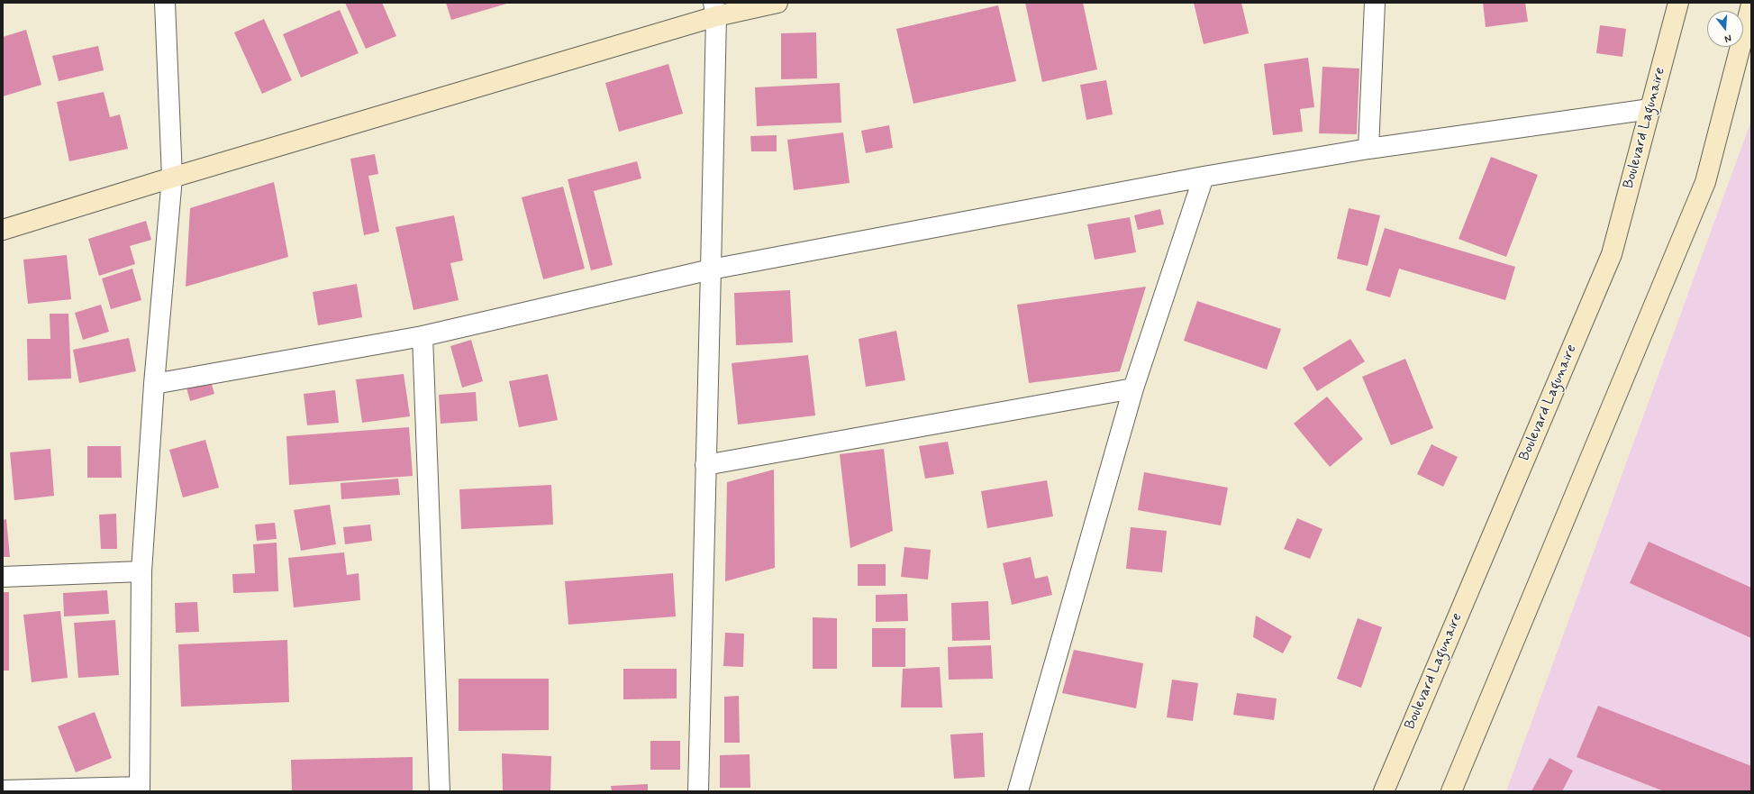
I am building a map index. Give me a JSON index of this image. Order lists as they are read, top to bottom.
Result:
{
  "streets": {
    "main road": ["Boulevard Lagunaire"]
  },
  "north": "bottom"
}
